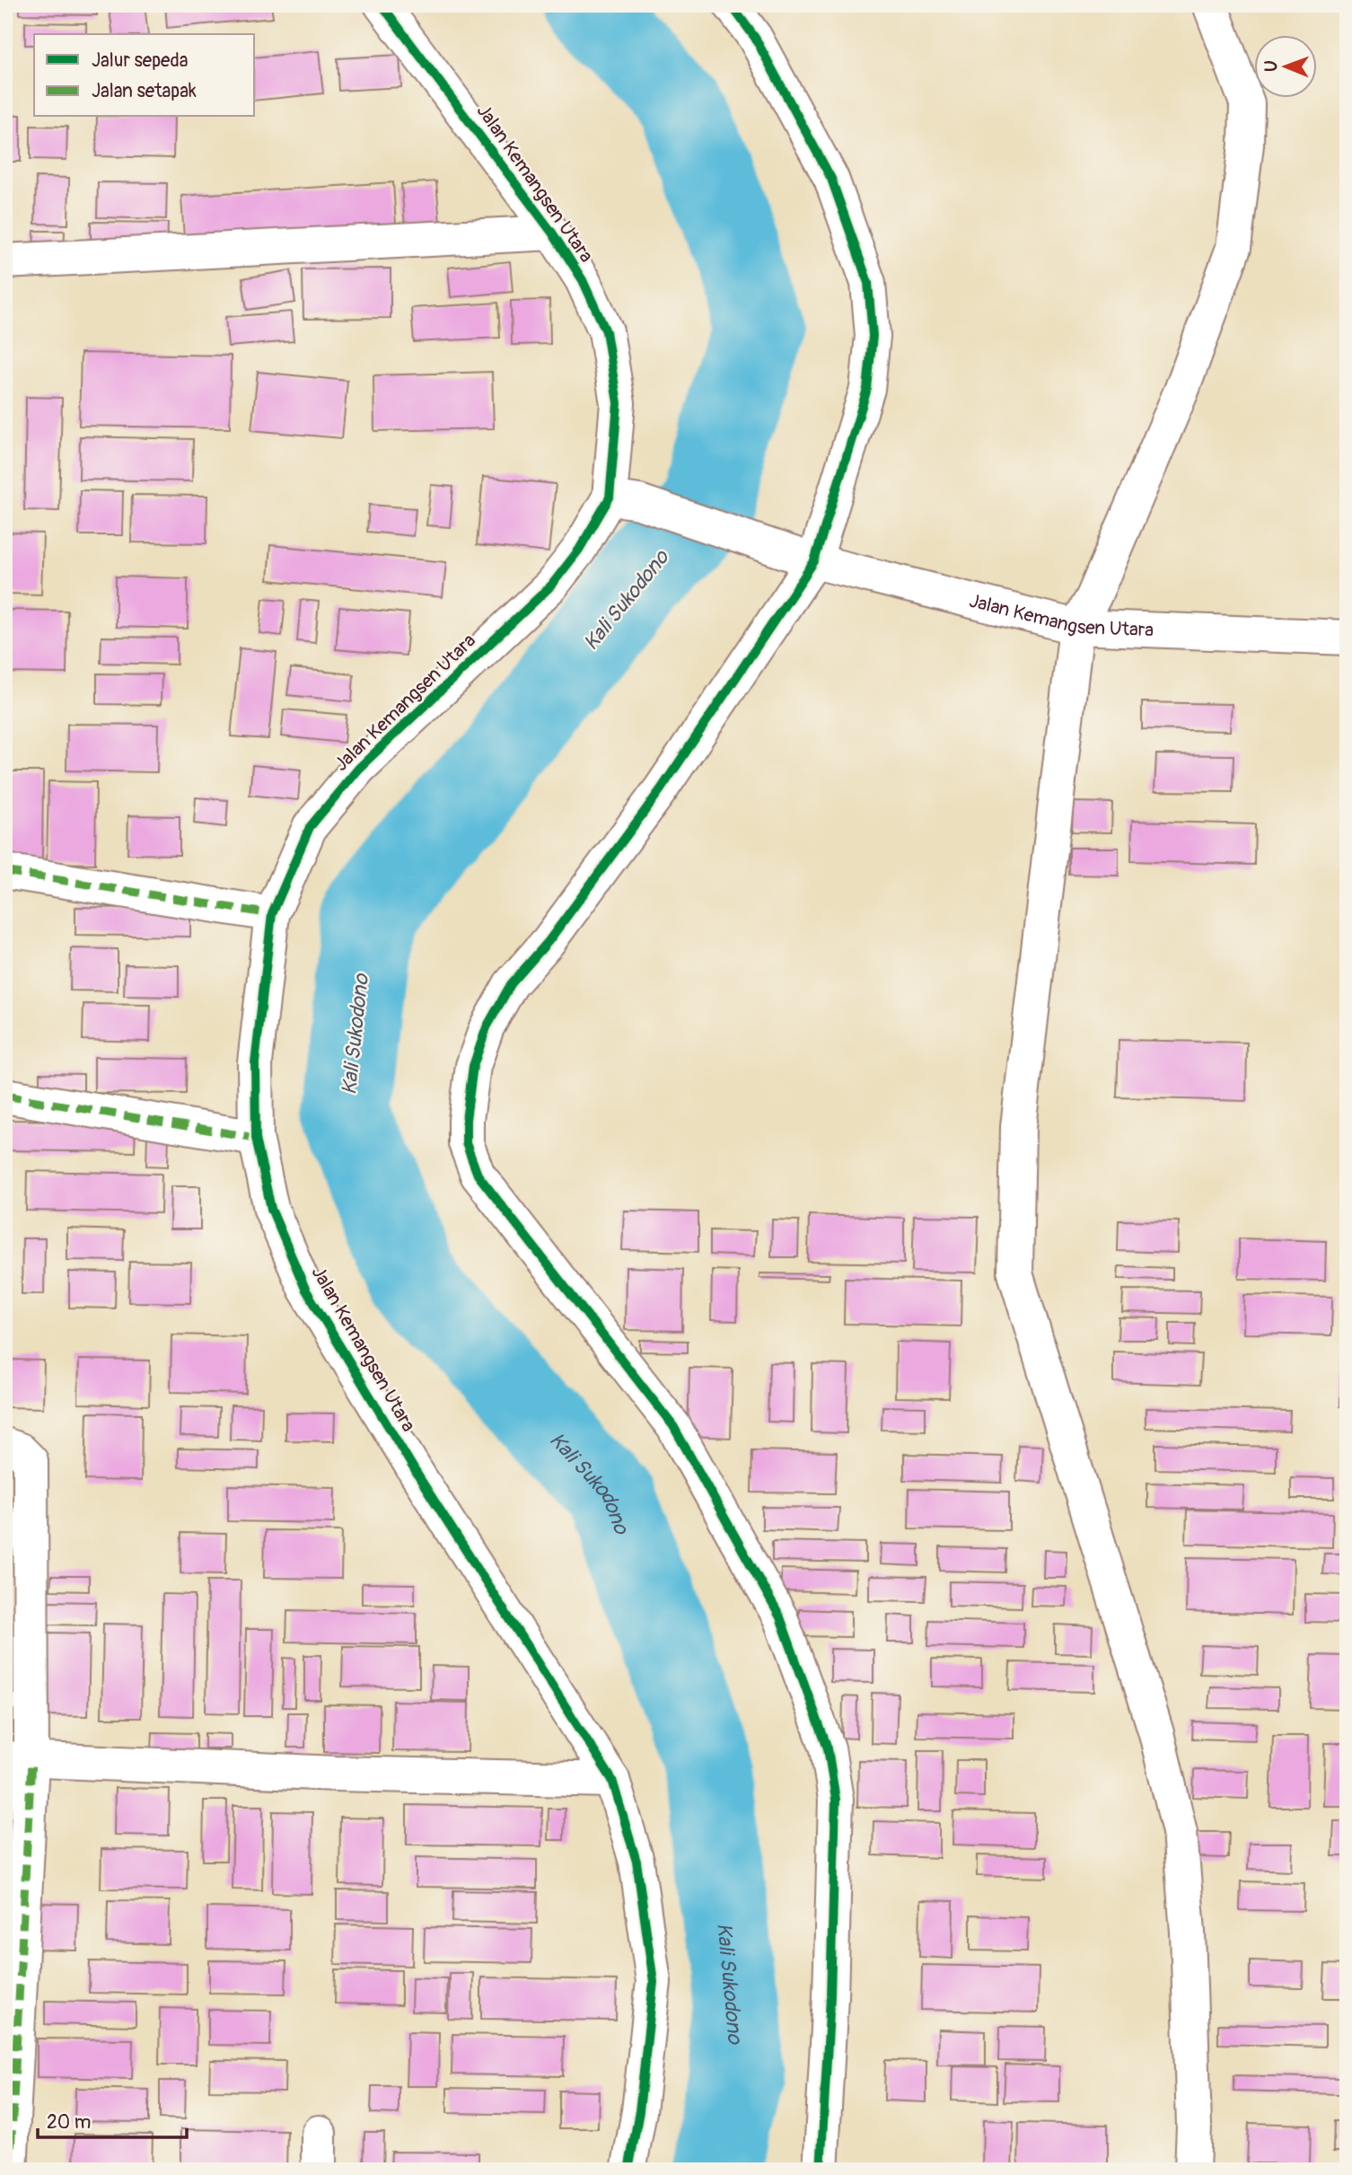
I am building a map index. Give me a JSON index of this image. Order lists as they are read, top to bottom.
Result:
{
  "streets": {
    "street": ["Jalan Kemangsen Utara"]
  },
  "water": ["Kali Sukodono"],
  "legend": ["Jalur sepeda", "Jalan setapak"],
  "scale_bar": "20 m",
  "north": "left"
}
